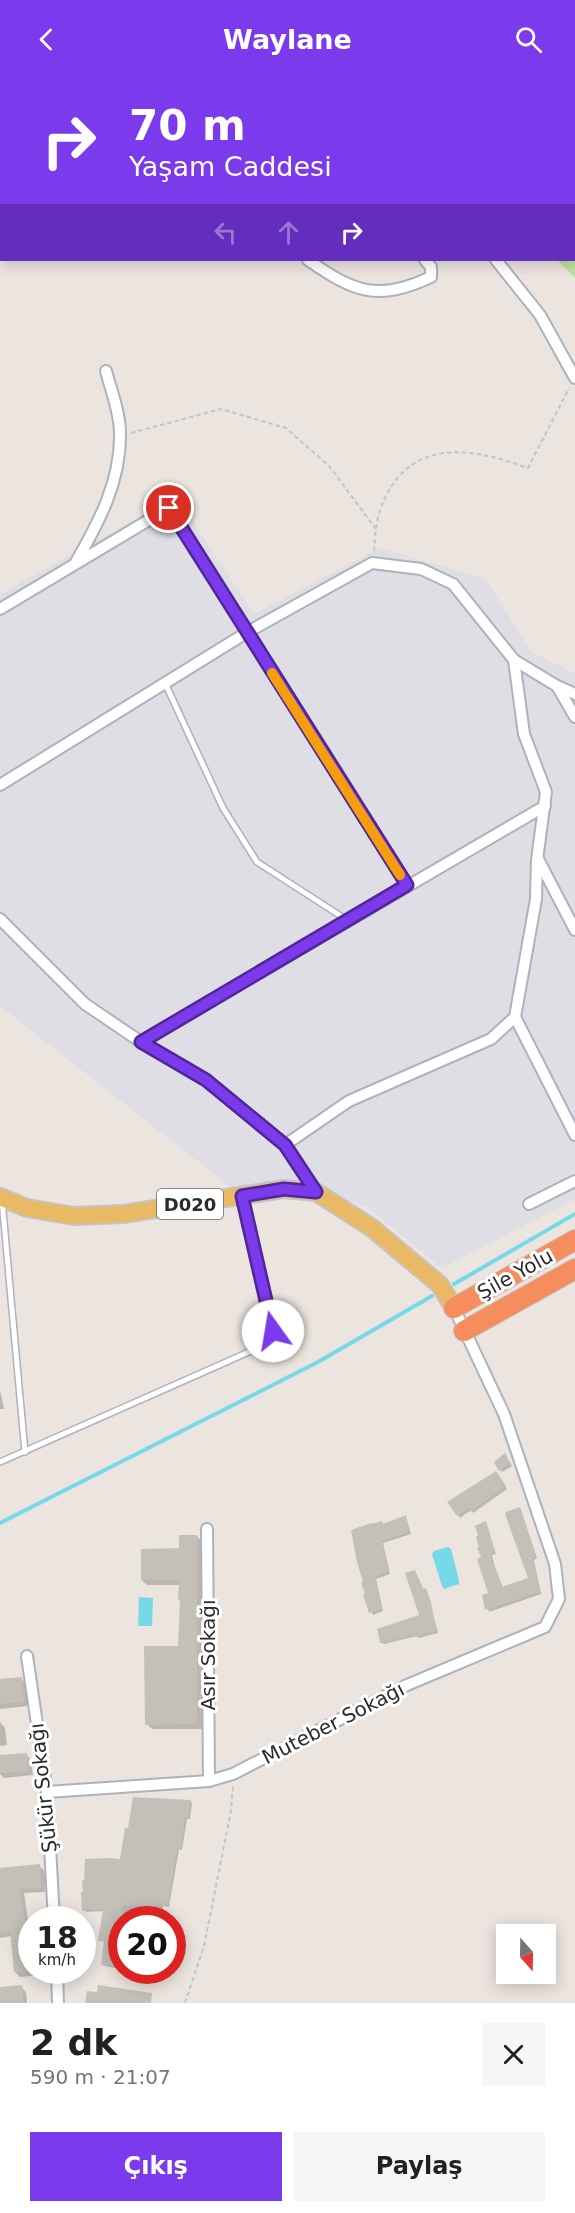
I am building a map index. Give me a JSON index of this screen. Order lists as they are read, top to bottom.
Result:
{
  "streets": {
    "highway": ["Şile Yolu"],
    "main road": ["D020"],
    "street": ["Asır Sokağı", "Muteber Sokağı", "Şükür Sokağı"]
  },
  "crossings": [
    ["D020", "Şile Yolu"],
    ["D020", "Muteber Sokağı"],
    ["Şile Yolu", "Muteber Sokağı"],
    ["Asır Sokağı", "Muteber Sokağı"],
    ["Muteber Sokağı", "Şükür Sokağı"]
  ],
  "north": "bottom",
  "page": {
    "header": "Waylane",
    "turn": ["70 m", "Yaşam Caddesi"],
    "speed": "18 km/h",
    "limit": "20",
    "heading": ["2 dk", "590 m · 21:07"],
    "buttons": ["Çıkış", "Paylaş"]
  }
}
